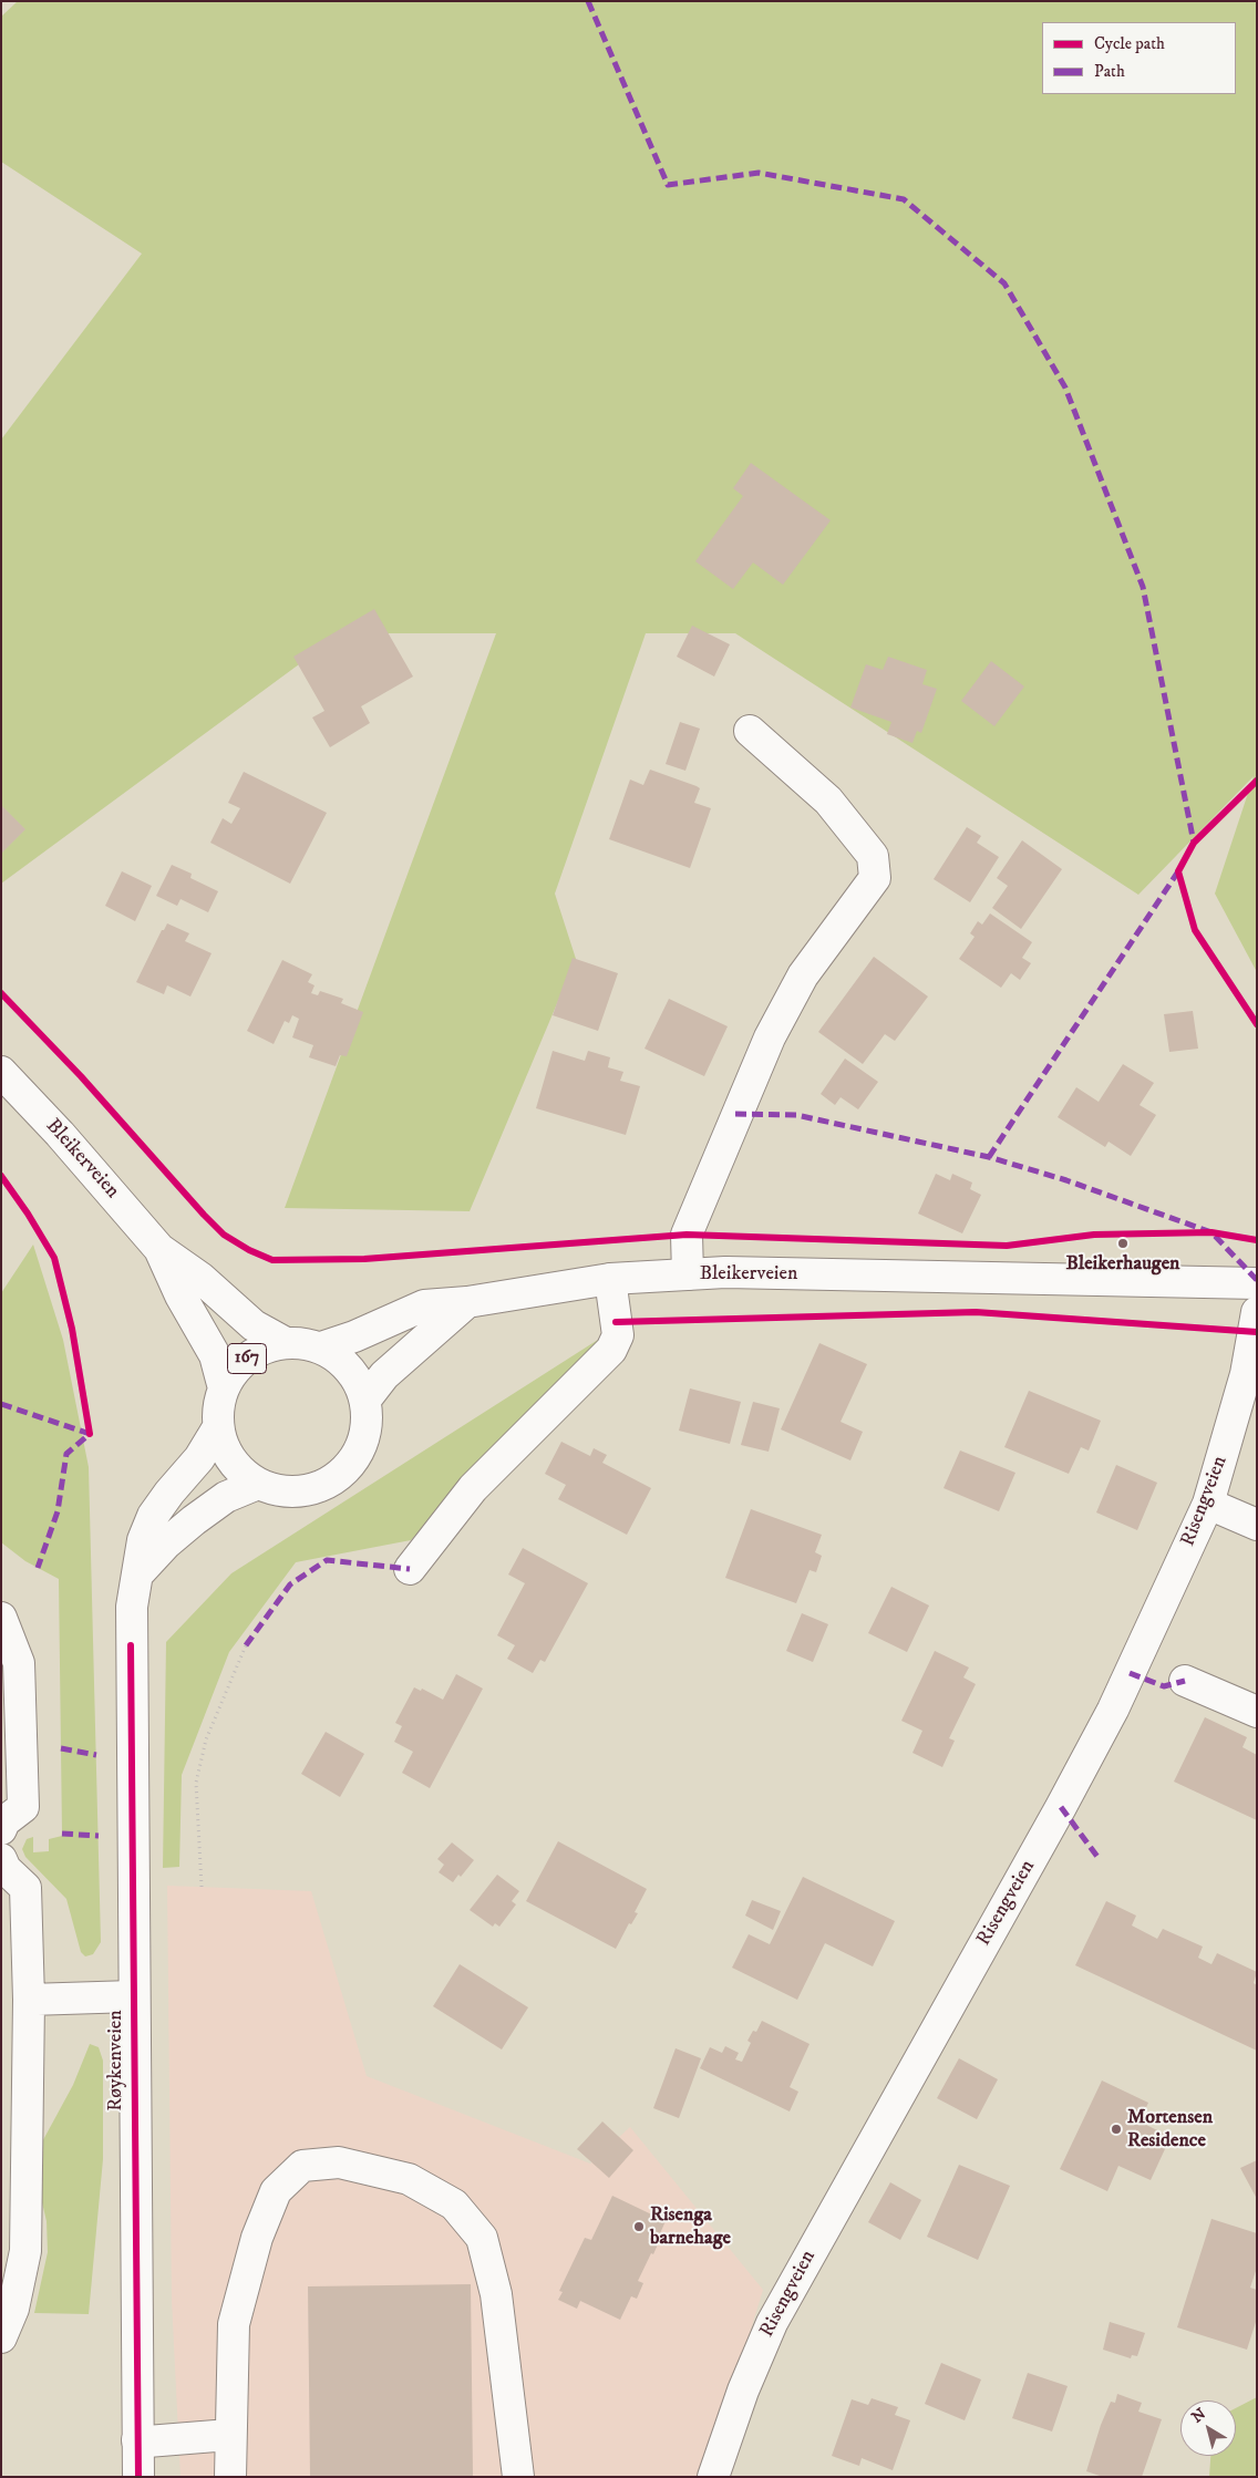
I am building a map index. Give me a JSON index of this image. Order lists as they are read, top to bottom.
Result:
{
  "streets": {
    "main road": [
      "Bleikerveien",
      "167",
      "Risengveien",
      "Røykenveien"
    ]
  },
  "crossings": [
    ["Bleikerveien", "167"],
    ["Bleikerveien", "Røykenveien"],
    ["167", "Røykenveien"]
  ],
  "places": ["Bleikerhaugen", "Mortensen Residence", "Risenga barnehage"],
  "legend": ["Cycle path", "Path"],
  "north": "top left"
}
